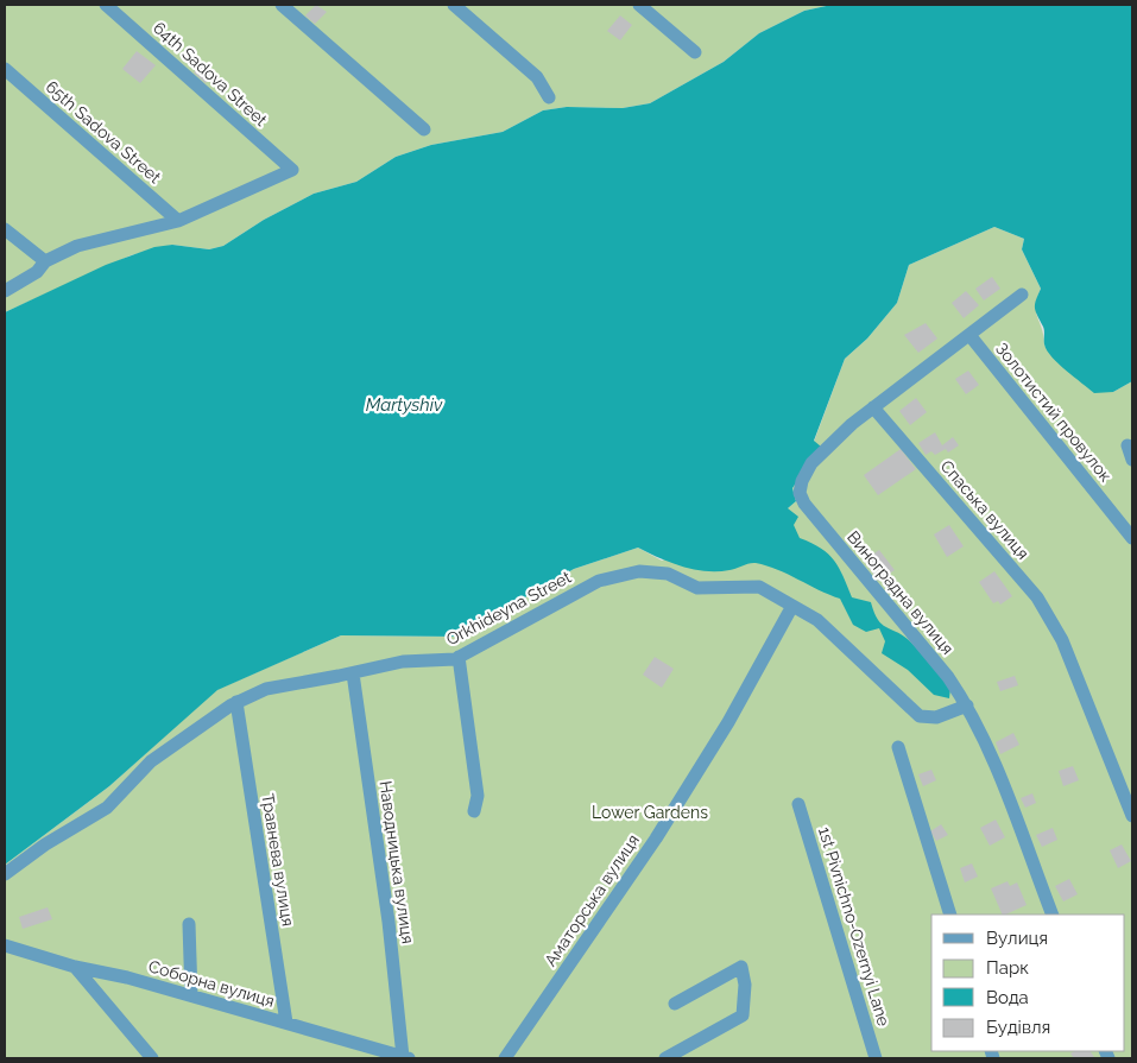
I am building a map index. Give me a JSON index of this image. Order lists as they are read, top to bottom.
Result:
{
  "streets": {
    "street": [
      "64th Sadova Street",
      "65th Sadova Street",
      "Золотистий провулок",
      "Спаська вулиця",
      "Виноградна вулиця",
      "Orkhideyna Street",
      "Травнева вулиця",
      "Наводницька вулиця",
      "Аматорська вулиця",
      "1st Pivnichno-Ozernyi Lane",
      "Соборна вулиця"
    ]
  },
  "crossings": [
    ["64th Sadova Street", "65th Sadova Street"],
    ["Спаська вулиця", "Виноградна вулиця"],
    ["Виноградна вулиця", "Orkhideyna Street"],
    ["Orkhideyna Street", "Травнева вулиця"],
    ["Orkhideyna Street", "Наводницька вулиця"],
    ["Orkhideyna Street", "Аматорська вулиця"],
    ["Травнева вулиця", "Соборна вулиця"],
    ["Наводницька вулиця", "Соборна вулиця"]
  ],
  "water": ["Martyshiv"],
  "parks": ["Lower Gardens"],
  "legend": [
    "Вулиця",
    "Парк",
    "Вода",
    "Будівля"
  ]
}
